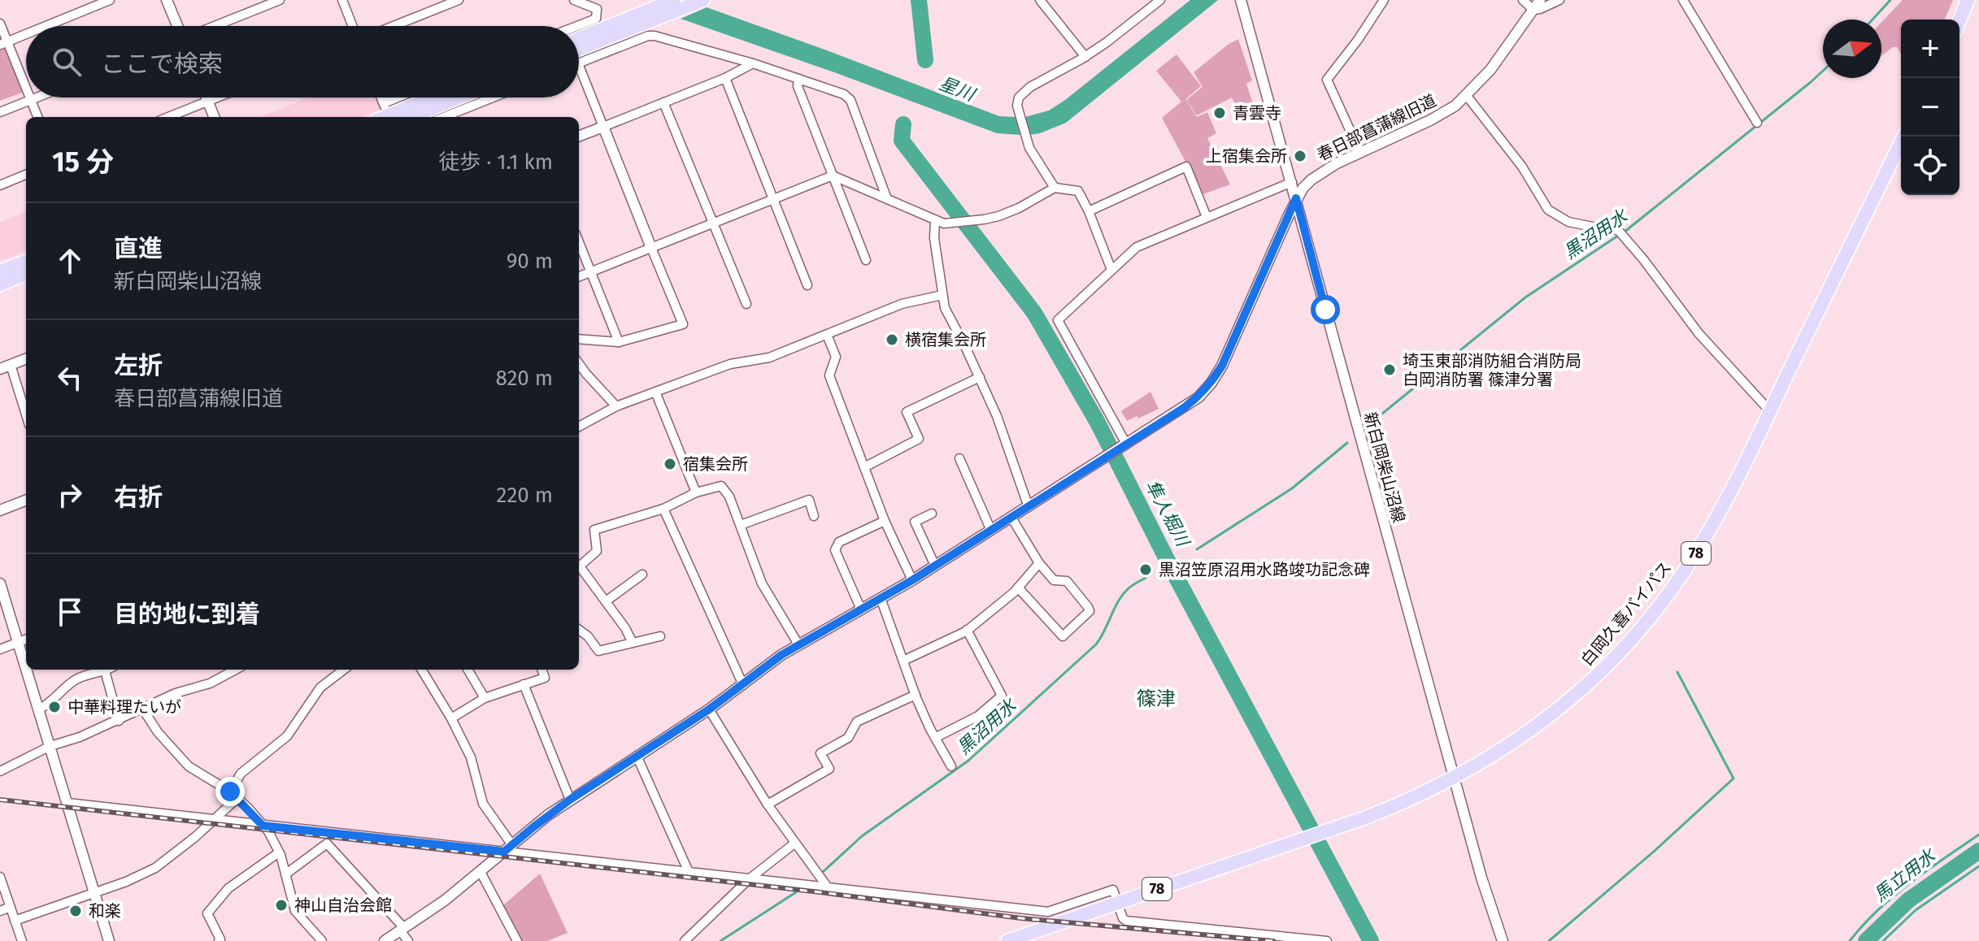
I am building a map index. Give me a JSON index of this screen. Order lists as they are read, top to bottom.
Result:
{
  "streets": {
    "main road": ["78", "白岡久喜バイパス"],
    "street": ["春日部菖蒲線旧道", "新白岡柴山沼線"]
  },
  "crossings": [
    ["春日部菖蒲線旧道", "新白岡柴山沼線"],
    ["新白岡柴山沼線", "白岡久喜バイパス"]
  ],
  "districts": ["篠津"],
  "water": [
    "星川",
    "黒沼用水",
    "隼人堀川",
    "馬立用水"
  ],
  "places": [
    "青雲寺",
    "上宿集会所",
    "横宿集会所",
    "埼玉東部消防組合消防局 白岡消防署 篠津分署",
    "宿集会所",
    "黒沼笠原沼用水路竣功記念碑",
    "中華料理たいが",
    "神山自治会館",
    "和楽"
  ],
  "north": "right",
  "page": {
    "map_buttons": ["+", "−"],
    "search": "ここで検索",
    "heading": ["15 分", "徒歩 · 1.1 km"],
    "list": [
      ["直進", "新白岡柴山沼線", "90 m"],
      ["左折", "春日部菖蒲線旧道", "820 m"],
      ["右折", "220 m"],
      "目的地に到着"
    ]
  }
}
